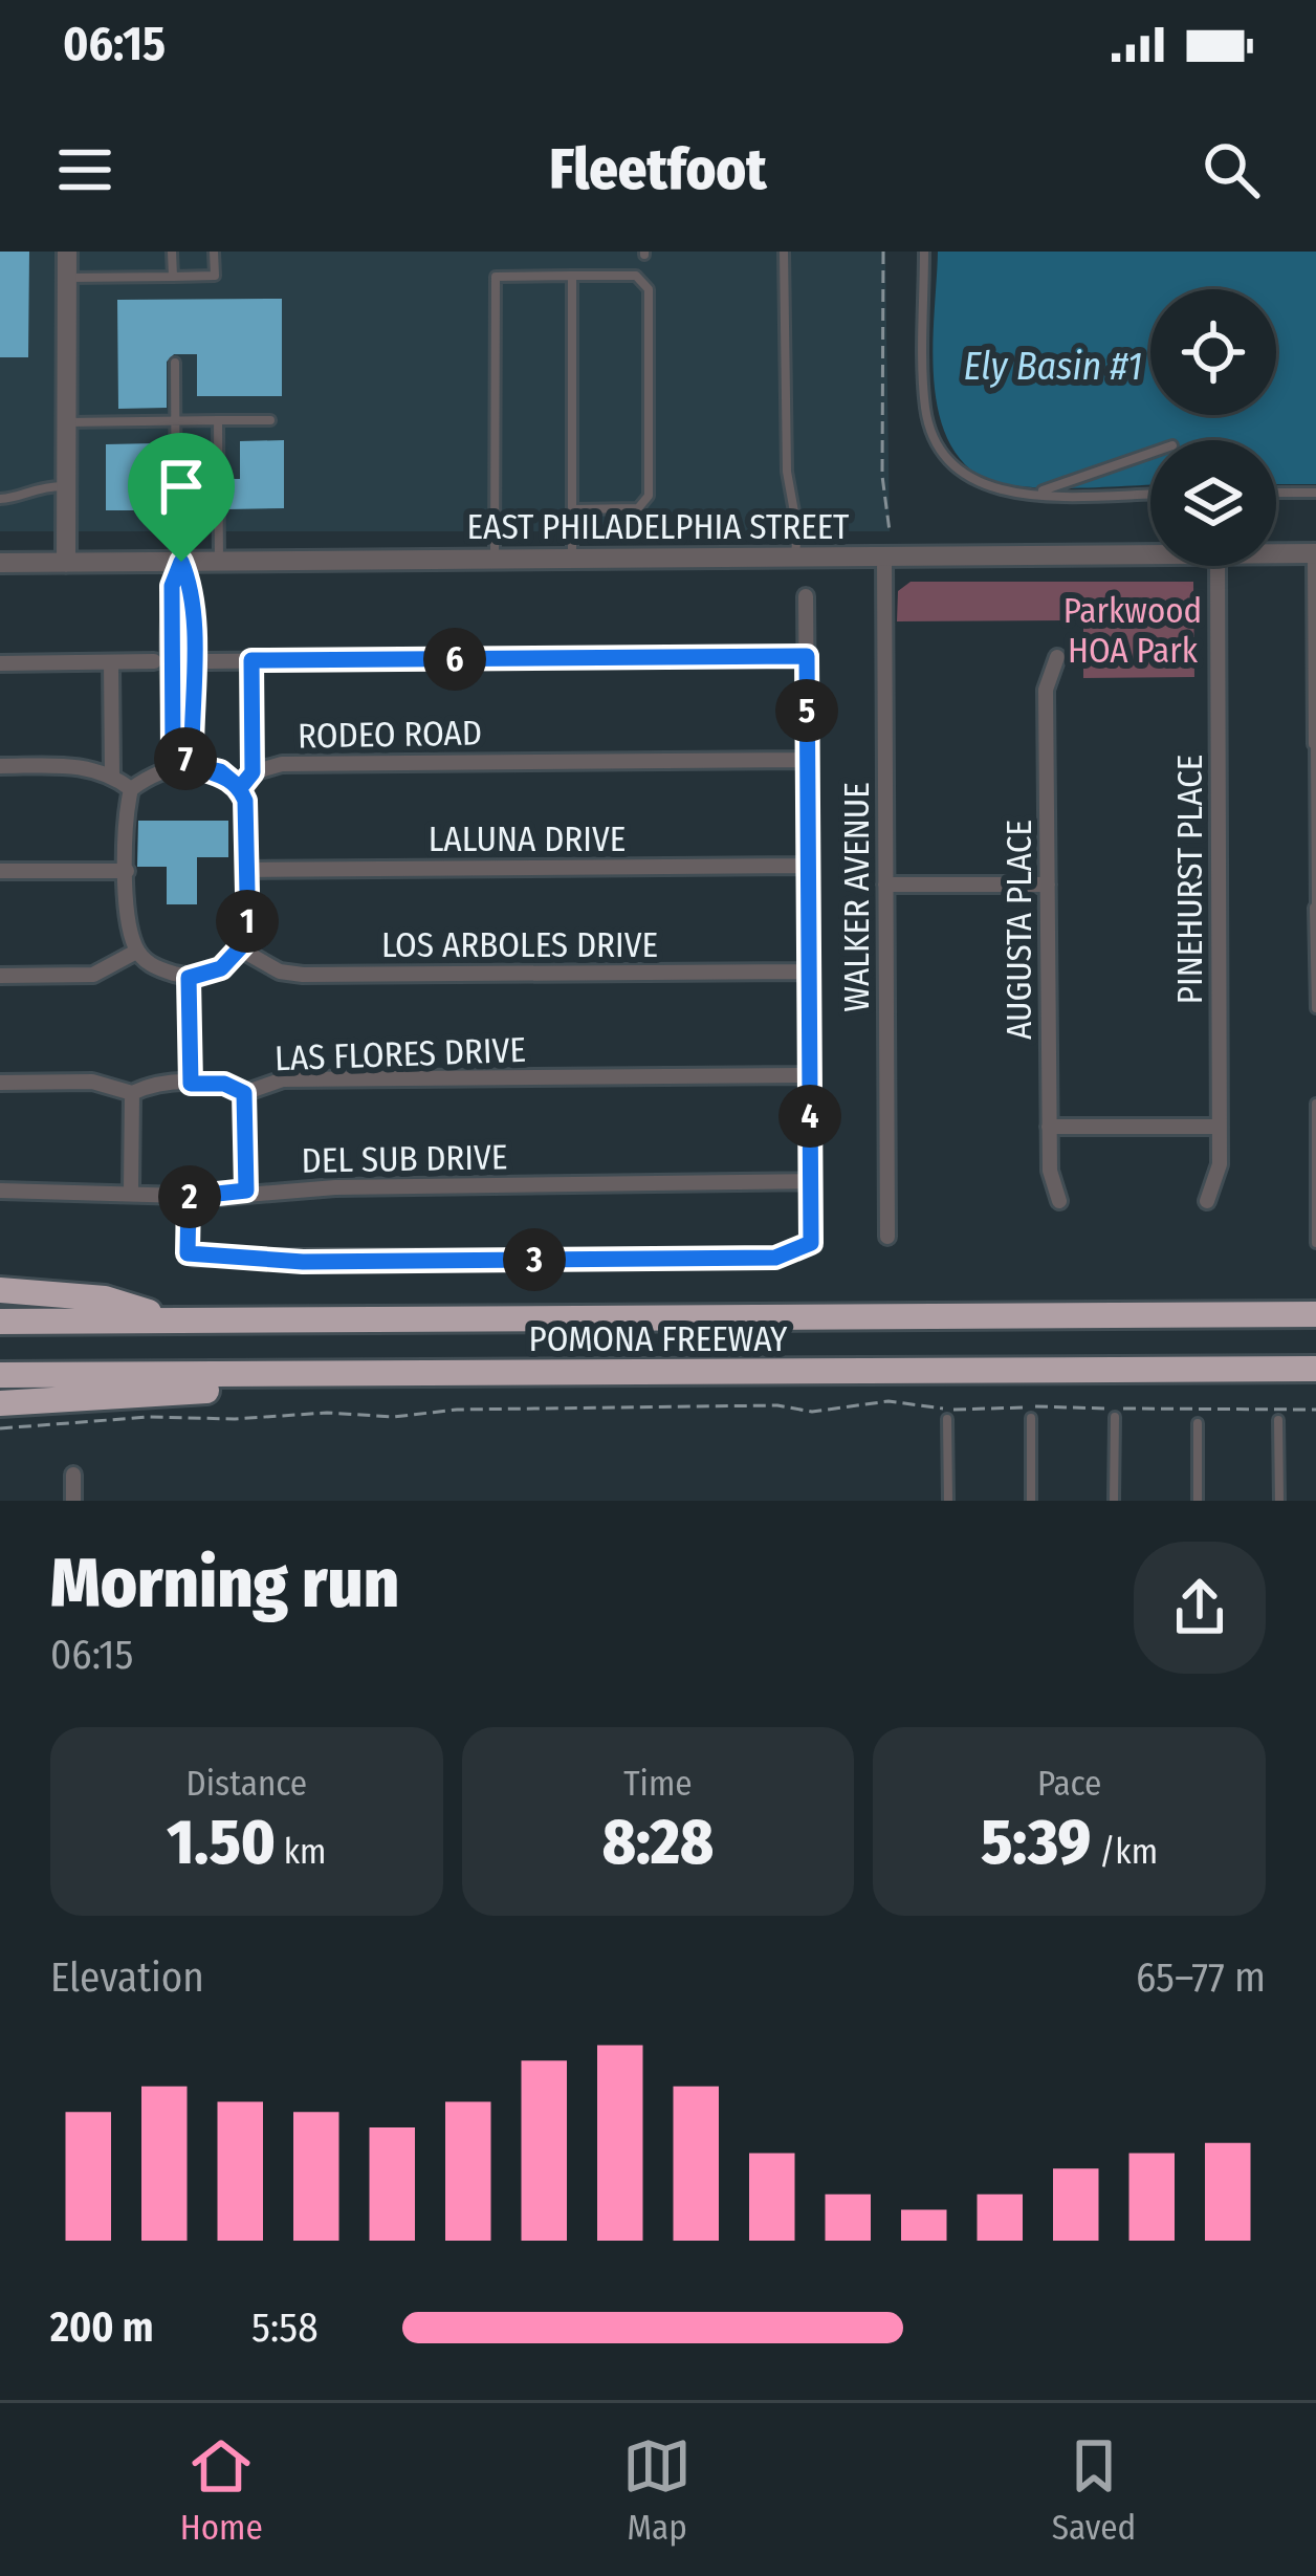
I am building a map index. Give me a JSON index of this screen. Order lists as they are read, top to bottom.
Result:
{
  "streets": {
    "highway": ["POMONA FREEWAY"],
    "street": [
      "EAST PHILADELPHIA STREET",
      "RODEO ROAD",
      "LALUNA DRIVE",
      "PINEHURST PLACE",
      "WALKER AVENUE",
      "AUGUSTA PLACE",
      "LOS ARBOLES DRIVE",
      "LAS FLORES DRIVE",
      "DEL SUB DRIVE"
    ]
  },
  "crossings": [
    ["EAST PHILADELPHIA STREET", "WALKER AVENUE"],
    ["RODEO ROAD", "WALKER AVENUE"],
    ["LALUNA DRIVE", "WALKER AVENUE"],
    ["WALKER AVENUE", "LOS ARBOLES DRIVE"],
    ["WALKER AVENUE", "LAS FLORES DRIVE"],
    ["WALKER AVENUE", "DEL SUB DRIVE"]
  ],
  "water": ["Ely Basin #1"],
  "parks": ["Parkwood HOA Park"],
  "page": {
    "status": "06:15",
    "header": "Fleetfoot",
    "pins": [
      "6",
      "5",
      "7",
      "1",
      "4",
      "2",
      "3"
    ],
    "heading": ["Morning run", "06:15"],
    "stats": [
      ["Distance", "1.50 km"],
      ["Time", "8:28"],
      ["Pace", "5:39 /km"]
    ],
    "chart": ["Elevation", "65–77 m"],
    "list": [
      {
        "name": "200 m",
        "note": "5:58"
      }
    ],
    "tabs": ["Home", "Map", "Saved"]
  }
}
